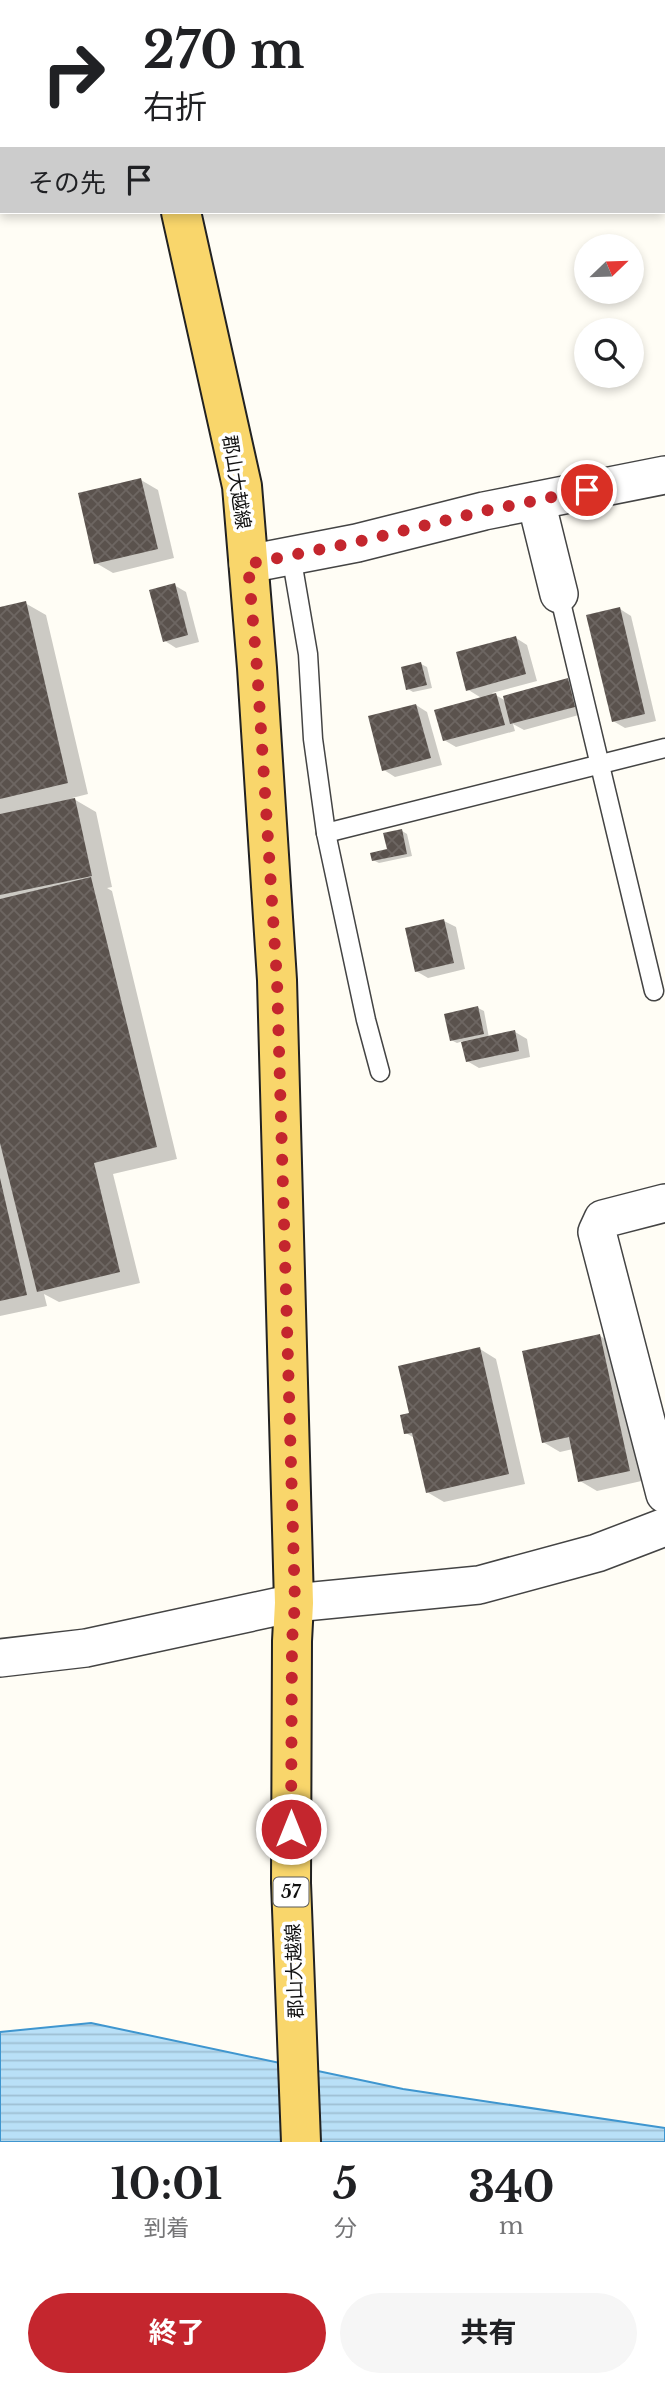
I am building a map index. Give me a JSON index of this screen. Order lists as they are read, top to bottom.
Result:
{
  "streets": {
    "main road": ["郡山大越線", "57"]
  },
  "north": "top right",
  "page": {
    "turn": ["270 m", "右折"],
    "then": "その先",
    "eta": [
      "10:01",
      "到着",
      "5",
      "分",
      "340",
      "m"
    ],
    "buttons": ["終了", "共有"]
  }
}
